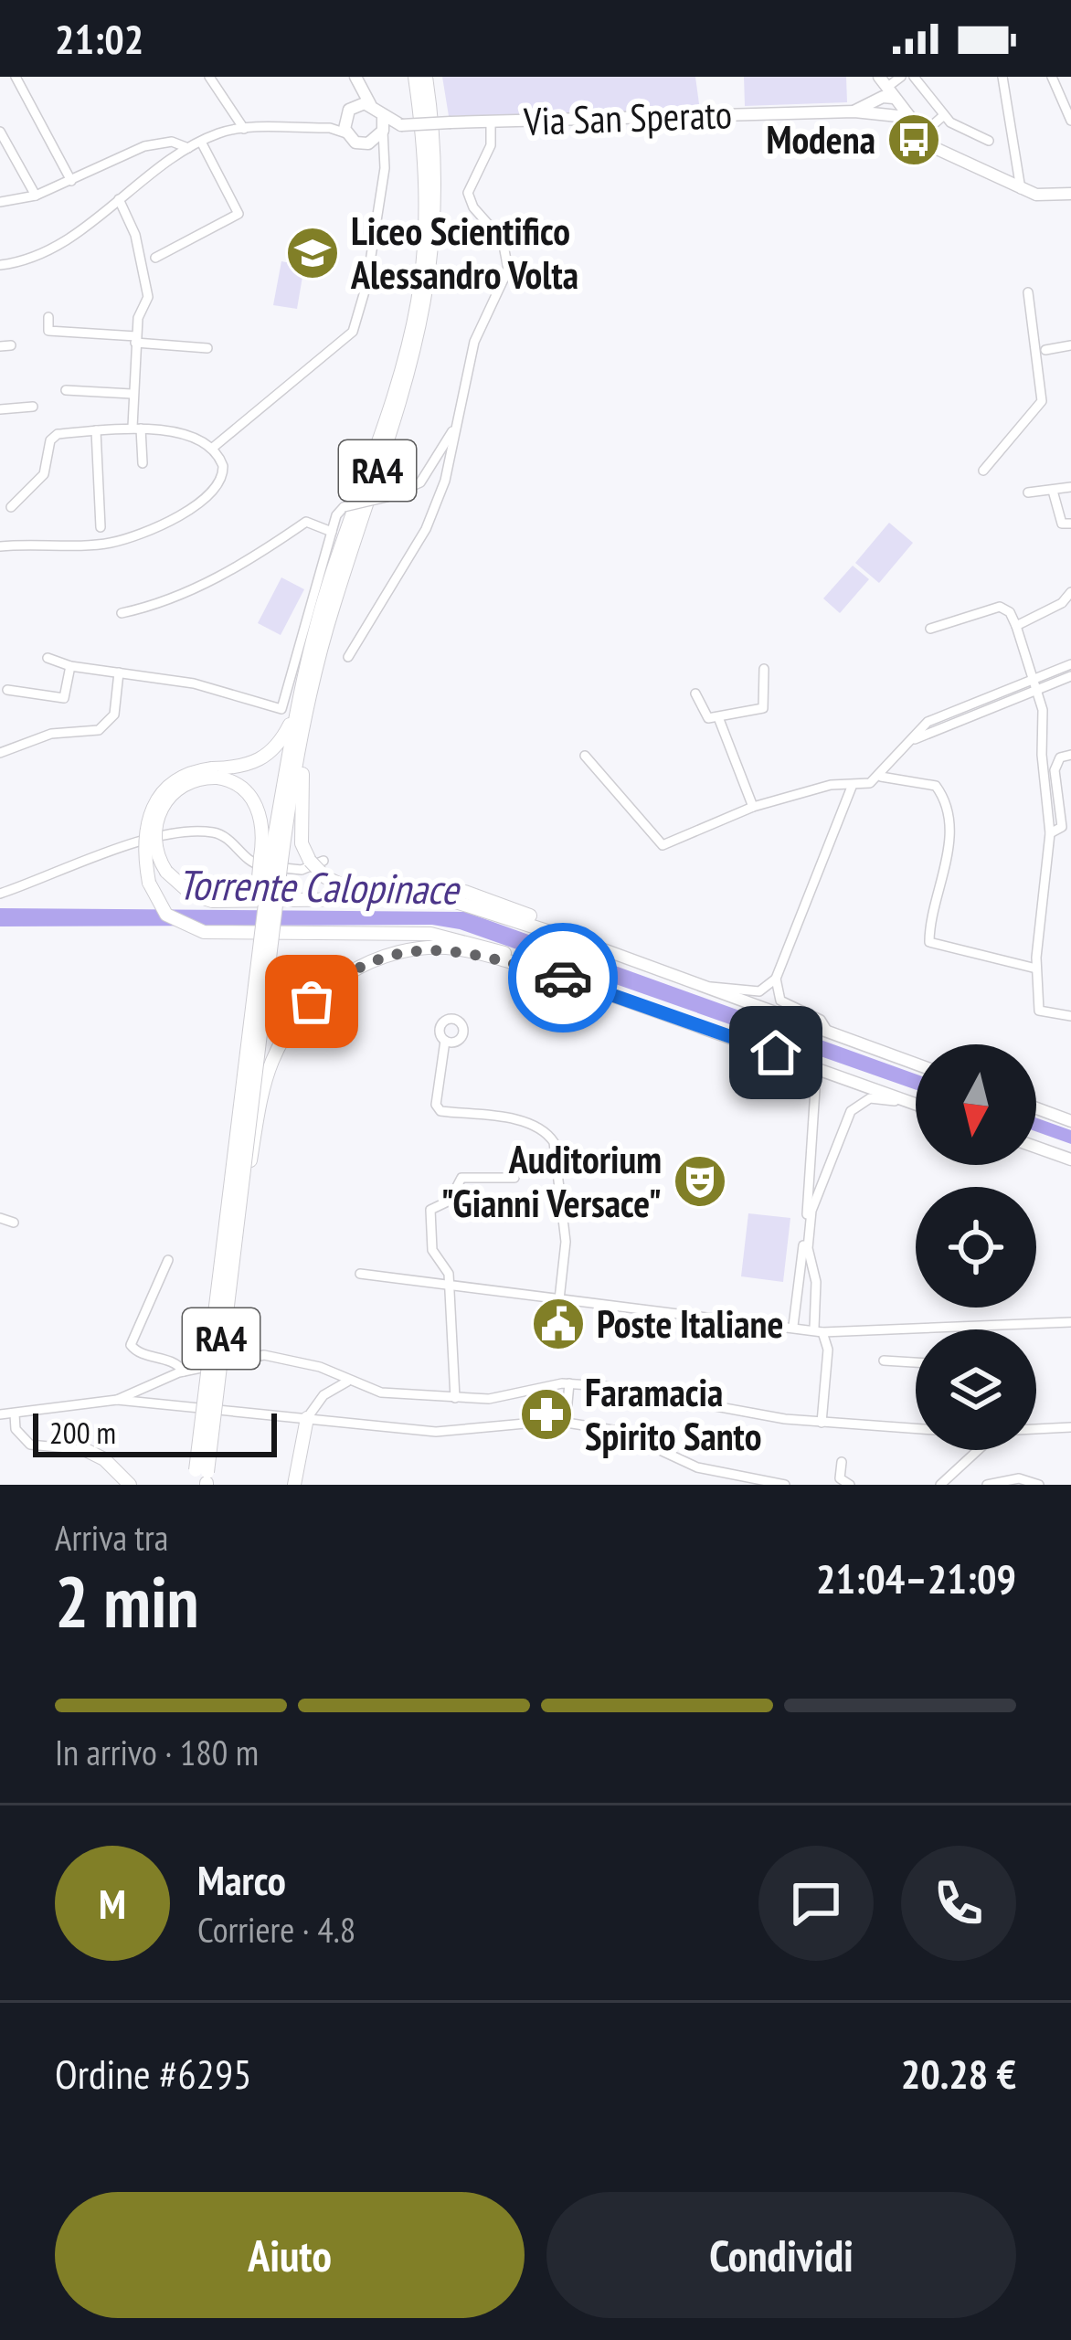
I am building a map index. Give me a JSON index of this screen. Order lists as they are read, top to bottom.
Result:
{
  "streets": {
    "highway": ["RA4"],
    "main road": ["Via San Sperato"]
  },
  "water": ["Torrente Calopinace"],
  "places": {
    "bus stop": ["Modena"],
    "school or university": ["Liceo Scientifico Alessandro Volta"],
    "theatre": ["Auditorium \"Gianni Versace\""],
    "public building": ["Poste Italiane"],
    "pharmacy": ["Faramacia Spirito Santo"]
  },
  "scale_bar": "200 m",
  "north": "bottom",
  "page": {
    "status": "21:02",
    "scale": "200 m",
    "heading": ["2 min", "Arriva tra", "21:04–21:09"],
    "panel": [
      "Marco",
      "Corriere · 4.8",
      "Ordine #6295",
      "20.28 €"
    ],
    "bar": "In arrivo · 180 m",
    "round": "M",
    "buttons": ["Aiuto", "Condividi"]
  }
}
